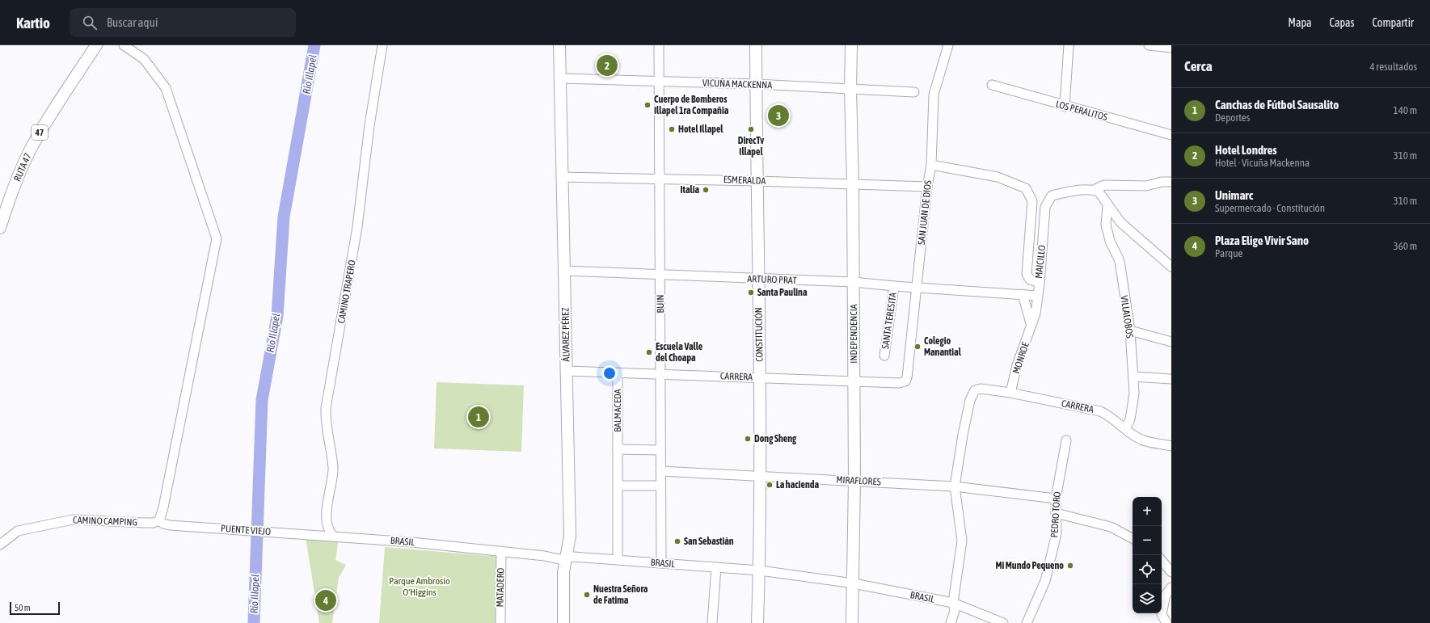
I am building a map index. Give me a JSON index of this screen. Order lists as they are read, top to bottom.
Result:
{
  "streets": {
    "main road": [
      "47",
      "RUTA 47",
      "INDEPENDENCIA",
      "ÁLVAREZ PÉREZ",
      "CONSTITUCIÓN"
    ],
    "street": [
      "VICUÑA MACKENNA",
      "LOS PERALITOS",
      "ESMERALDA",
      "SAN JUAN DE DIOS",
      "MAICILLO",
      "ARTURO PRAT",
      "CAMINO TRAPERO",
      "BUIN",
      "VILLALOBOS",
      "SANTA TERESITA",
      "MONROE",
      "CARRERA",
      "BALMACEDA",
      "MIRAFLORES",
      "PEDRO TORO",
      "CAMINO CAMPING",
      "PUENTE VIEJO",
      "BRASIL",
      "MATADERO"
    ]
  },
  "crossings": [
    ["VICUÑA MACKENNA", "BUIN"],
    ["VICUÑA MACKENNA", "INDEPENDENCIA"],
    ["VICUÑA MACKENNA", "ÁLVAREZ PÉREZ"],
    ["VICUÑA MACKENNA", "CONSTITUCIÓN"],
    ["ESMERALDA", "SAN JUAN DE DIOS"],
    ["ESMERALDA", "BUIN"],
    ["ESMERALDA", "INDEPENDENCIA"],
    ["ESMERALDA", "ÁLVAREZ PÉREZ"],
    ["ESMERALDA", "CONSTITUCIÓN"],
    ["SAN JUAN DE DIOS", "MAICILLO"],
    ["SAN JUAN DE DIOS", "ARTURO PRAT"],
    ["SAN JUAN DE DIOS", "CARRERA"],
    ["MAICILLO", "MONROE"],
    ["ARTURO PRAT", "BUIN"],
    ["ARTURO PRAT", "SANTA TERESITA"],
    ["ARTURO PRAT", "INDEPENDENCIA"],
    ["ARTURO PRAT", "ÁLVAREZ PÉREZ"],
    ["ARTURO PRAT", "CONSTITUCIÓN"],
    ["ARTURO PRAT", "MONROE"],
    ["CAMINO TRAPERO", "BRASIL"],
    ["BUIN", "CARRERA"],
    ["BUIN", "MIRAFLORES"],
    ["BUIN", "BRASIL"],
    ["VILLALOBOS", "CARRERA"],
    ["INDEPENDENCIA", "CARRERA"],
    ["INDEPENDENCIA", "MIRAFLORES"],
    ["INDEPENDENCIA", "BRASIL"],
    ["ÁLVAREZ PÉREZ", "CARRERA"],
    ["ÁLVAREZ PÉREZ", "BRASIL"],
    ["CONSTITUCIÓN", "CARRERA"],
    ["CONSTITUCIÓN", "MIRAFLORES"],
    ["CONSTITUCIÓN", "BRASIL"],
    ["MONROE", "CARRERA"],
    ["CARRERA", "BALMACEDA"],
    ["CARRERA", "MIRAFLORES"],
    ["BALMACEDA", "BRASIL"],
    ["MIRAFLORES", "PEDRO TORO"],
    ["CAMINO CAMPING", "PUENTE VIEJO"],
    ["PUENTE VIEJO", "BRASIL"],
    ["BRASIL", "MATADERO"]
  ],
  "water": ["Río Illapel"],
  "parks": ["Parque Ambrosio O'Higgins"],
  "places": [
    "Cuerpo de Bomberos Illapel 1ra Compañia",
    "Hotel Illapel",
    "DirecTv Illapel",
    "Italia",
    "Santa Paulina",
    "Colegio Manantial",
    "Escuela Valle del Choapa",
    "Dong Sheng",
    "La hacienda",
    "San Sebastián",
    "Mi Mundo Pequeno",
    "Nuestra Señora de Fatima"
  ],
  "scale_bar": "50 m",
  "page": {
    "header": "Kartio",
    "search": "Buscar aquí",
    "nav": ["Mapa", "Capas", "Compartir"],
    "heading": ["Cerca", "4 resultados"],
    "pins": [
      "2",
      "3",
      "1",
      "4"
    ],
    "list": [
      {
        "mark": "1",
        "name": "Canchas de Fútbol Sausalito",
        "note": "Deportes",
        "value": "140 m"
      },
      {
        "mark": "2",
        "name": "Hotel Londres",
        "note": "Hotel · Vicuña Mackenna",
        "value": "310 m"
      },
      {
        "mark": "3",
        "name": "Unimarc",
        "note": "Supermercado · Constitución",
        "value": "310 m"
      },
      {
        "mark": "4",
        "name": "Plaza Elige Vivir Sano",
        "note": "Parque",
        "value": "360 m"
      }
    ],
    "map_buttons": ["+", "−"],
    "scale": "50 m"
  }
}
